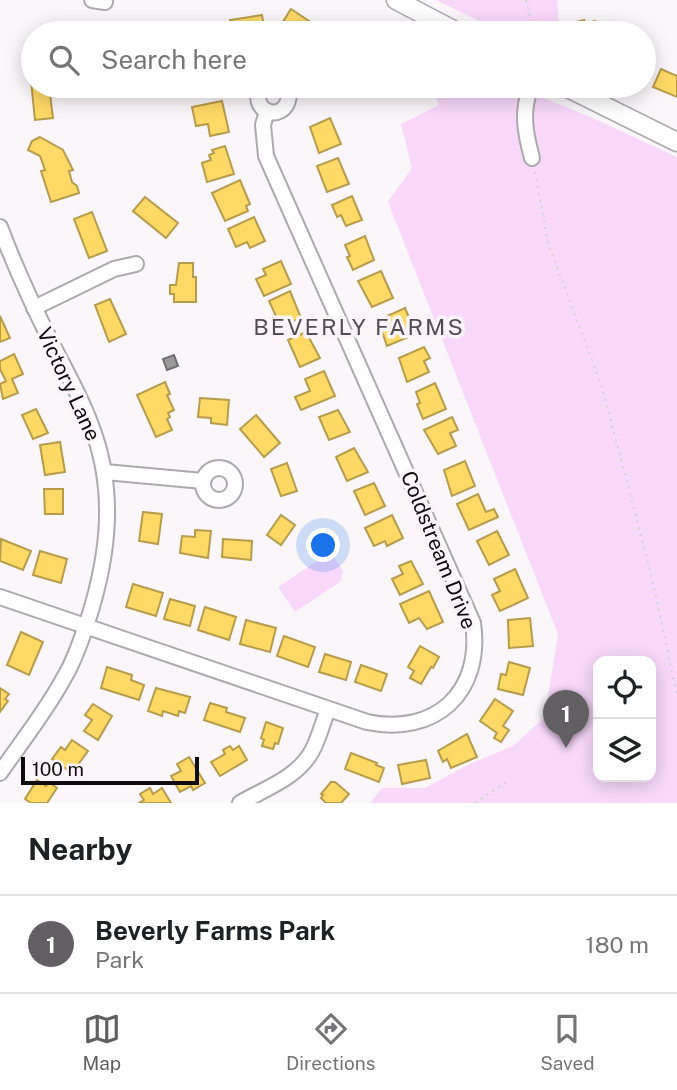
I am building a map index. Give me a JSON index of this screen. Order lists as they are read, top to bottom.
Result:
{
  "streets": {
    "street": ["Victory Lane", "Coldstream Drive"]
  },
  "crossings": [
    ["Victory Lane", "Coldstream Drive"]
  ],
  "districts": ["BEVERLY FARMS"],
  "scale_bar": "100 m",
  "page": {
    "search": "Search here",
    "pins": "1",
    "scale": "100 m",
    "heading": "Nearby",
    "list": [
      {
        "mark": "1",
        "name": "Beverly Farms Park",
        "note": "Park",
        "value": "180 m"
      }
    ],
    "nav": ["Map", "Directions", "Saved"]
  }
}
